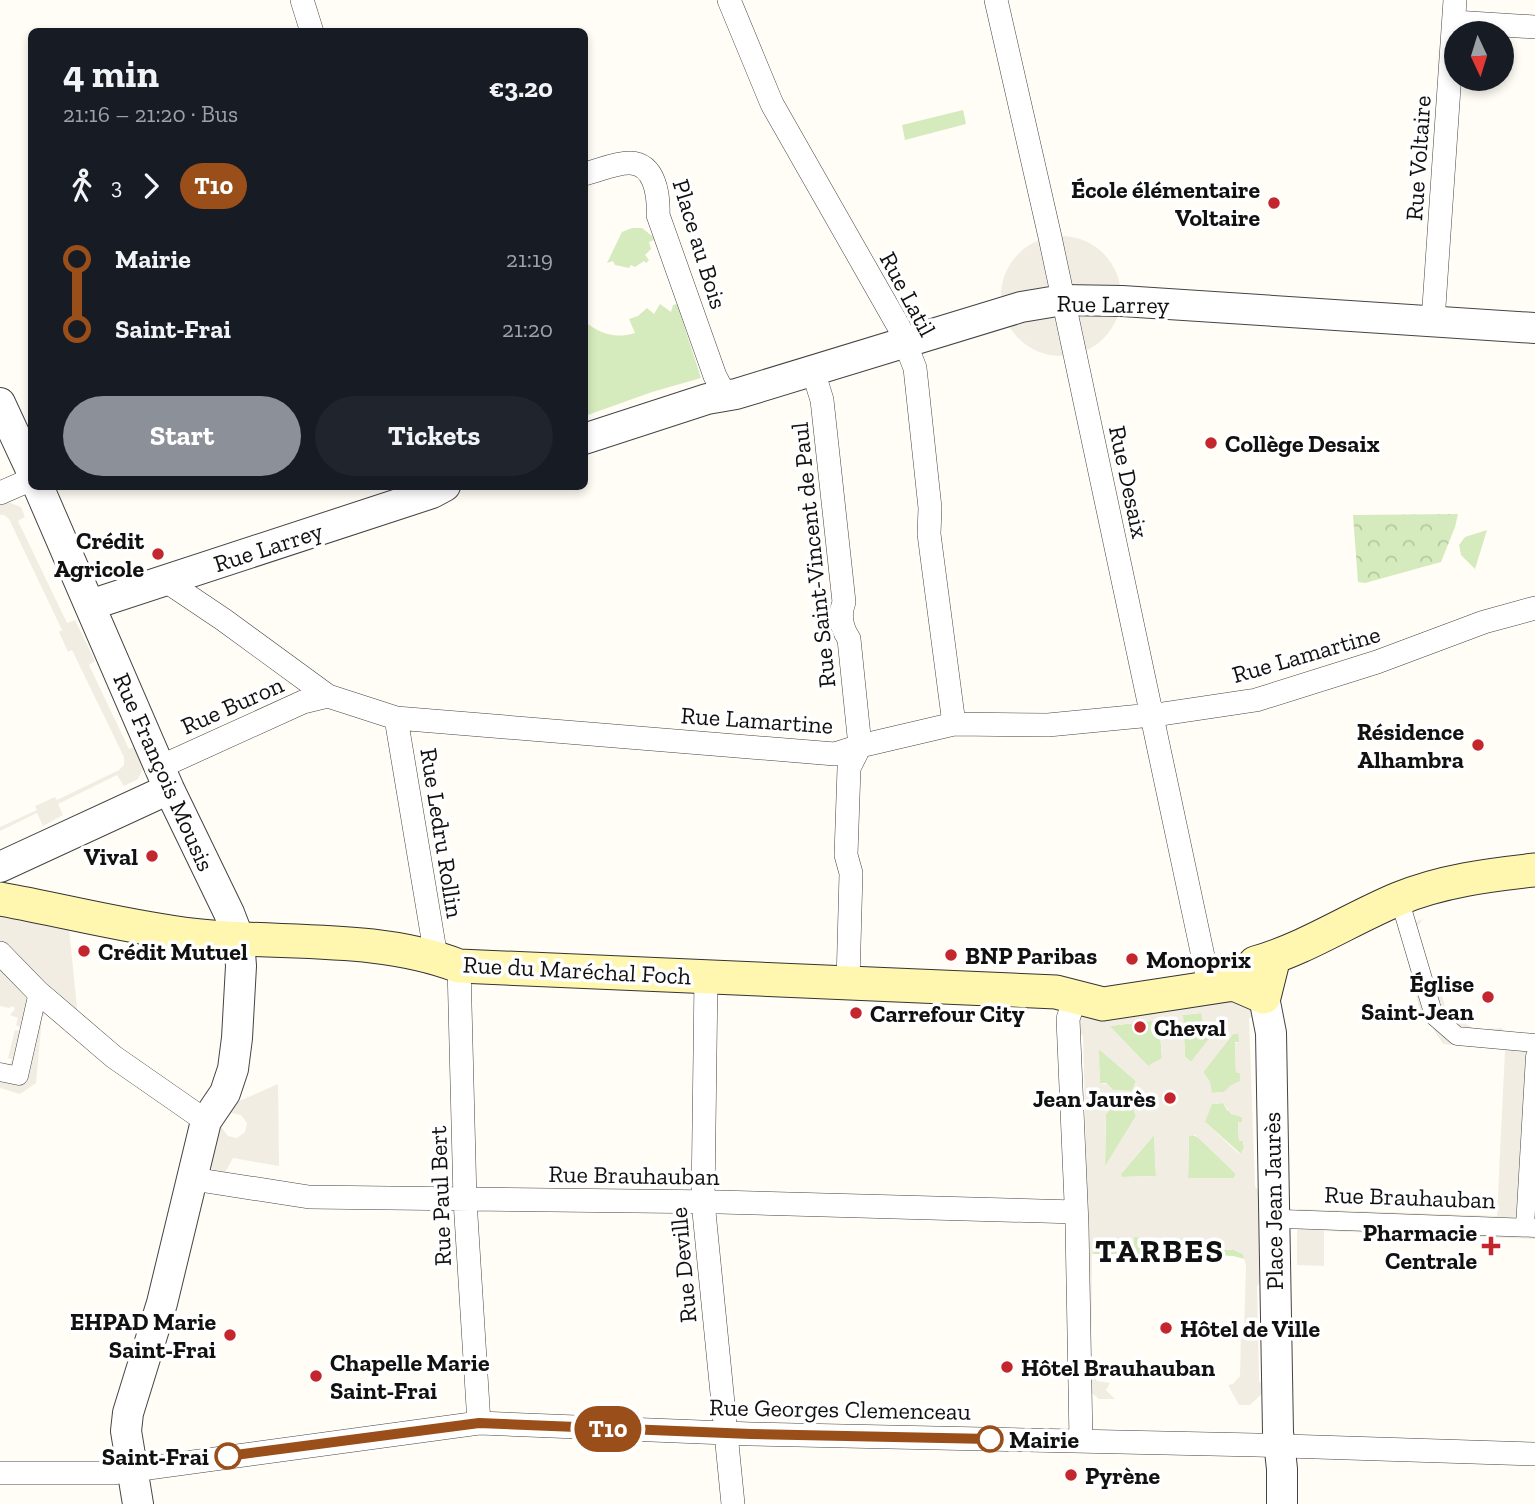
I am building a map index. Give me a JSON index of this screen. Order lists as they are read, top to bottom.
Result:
{
  "streets": {
    "main road": ["Rue du Maréchal Foch"],
    "street": [
      "Rue Voltaire",
      "Place au Bois",
      "Rue Latil",
      "Rue Larrey",
      "Rue Desaix",
      "Rue Saint-Vincent de Paul",
      "Rue Lamartine",
      "Rue Buron",
      "Rue François Mousis",
      "Rue Ledru Rollin",
      "Rue Brauhauban",
      "Rue Paul Bert",
      "Place Jean Jaurès",
      "Rue Deville",
      "Rue Georges Clemenceau"
    ]
  },
  "crossings": [
    ["Rue Voltaire", "Rue Larrey"],
    ["Place au Bois", "Rue Larrey"],
    ["Rue Latil", "Rue Larrey"],
    ["Rue Latil", "Rue Lamartine"],
    ["Rue Larrey", "Rue Desaix"],
    ["Rue Larrey", "Rue Saint-Vincent de Paul"],
    ["Rue Larrey", "Rue Lamartine"],
    ["Rue Larrey", "Rue François Mousis"],
    ["Rue Desaix", "Rue Lamartine"],
    ["Rue Desaix", "Rue du Maréchal Foch"],
    ["Rue Saint-Vincent de Paul", "Rue Lamartine"],
    ["Rue Saint-Vincent de Paul", "Rue du Maréchal Foch"],
    ["Rue Lamartine", "Rue Buron"],
    ["Rue Lamartine", "Rue Ledru Rollin"],
    ["Rue Buron", "Rue François Mousis"],
    ["Rue François Mousis", "Rue du Maréchal Foch"],
    ["Rue Ledru Rollin", "Rue du Maréchal Foch"],
    ["Rue Ledru Rollin", "Rue Paul Bert"],
    ["Rue du Maréchal Foch", "Rue Paul Bert"],
    ["Rue du Maréchal Foch", "Place Jean Jaurès"],
    ["Rue du Maréchal Foch", "Rue Deville"],
    ["Rue Brauhauban", "Rue Paul Bert"],
    ["Rue Brauhauban", "Rue Deville"],
    ["Rue Paul Bert", "Rue Georges Clemenceau"],
    ["Place Jean Jaurès", "Rue Georges Clemenceau"],
    ["Rue Deville", "Rue Georges Clemenceau"]
  ],
  "districts": ["TARBES"],
  "places": {
    "other": [
      "École élémentaire Voltaire",
      "Collège Desaix",
      "Crédit Agricole",
      "Résidence Alhambra",
      "Vival",
      "Crédit Mutuel",
      "BNP Paribas",
      "Monoprix",
      "Église Saint-Jean",
      "Carrefour City",
      "Cheval",
      "Jean Jaurès",
      "Hôtel de Ville",
      "EHPAD Marie Saint-Frai",
      "Hôtel Brauhauban",
      "Chapelle Marie Saint-Frai",
      "Mairie",
      "Saint-Frai",
      "Pyrène"
    ],
    "health": ["Pharmacie Centrale"]
  },
  "lines": ["bus line T10"],
  "north": "bottom",
  "page": {
    "on_map": "T10",
    "heading": ["4 min", "21:16 – 21:20 · Bus", "€3.20"],
    "legs": ["3", "T10"],
    "list": [
      {
        "name": "Mairie",
        "value": "21:19"
      },
      {
        "name": "Saint-Frai",
        "value": "21:20"
      }
    ],
    "buttons": ["Start", "Tickets"]
  }
}
